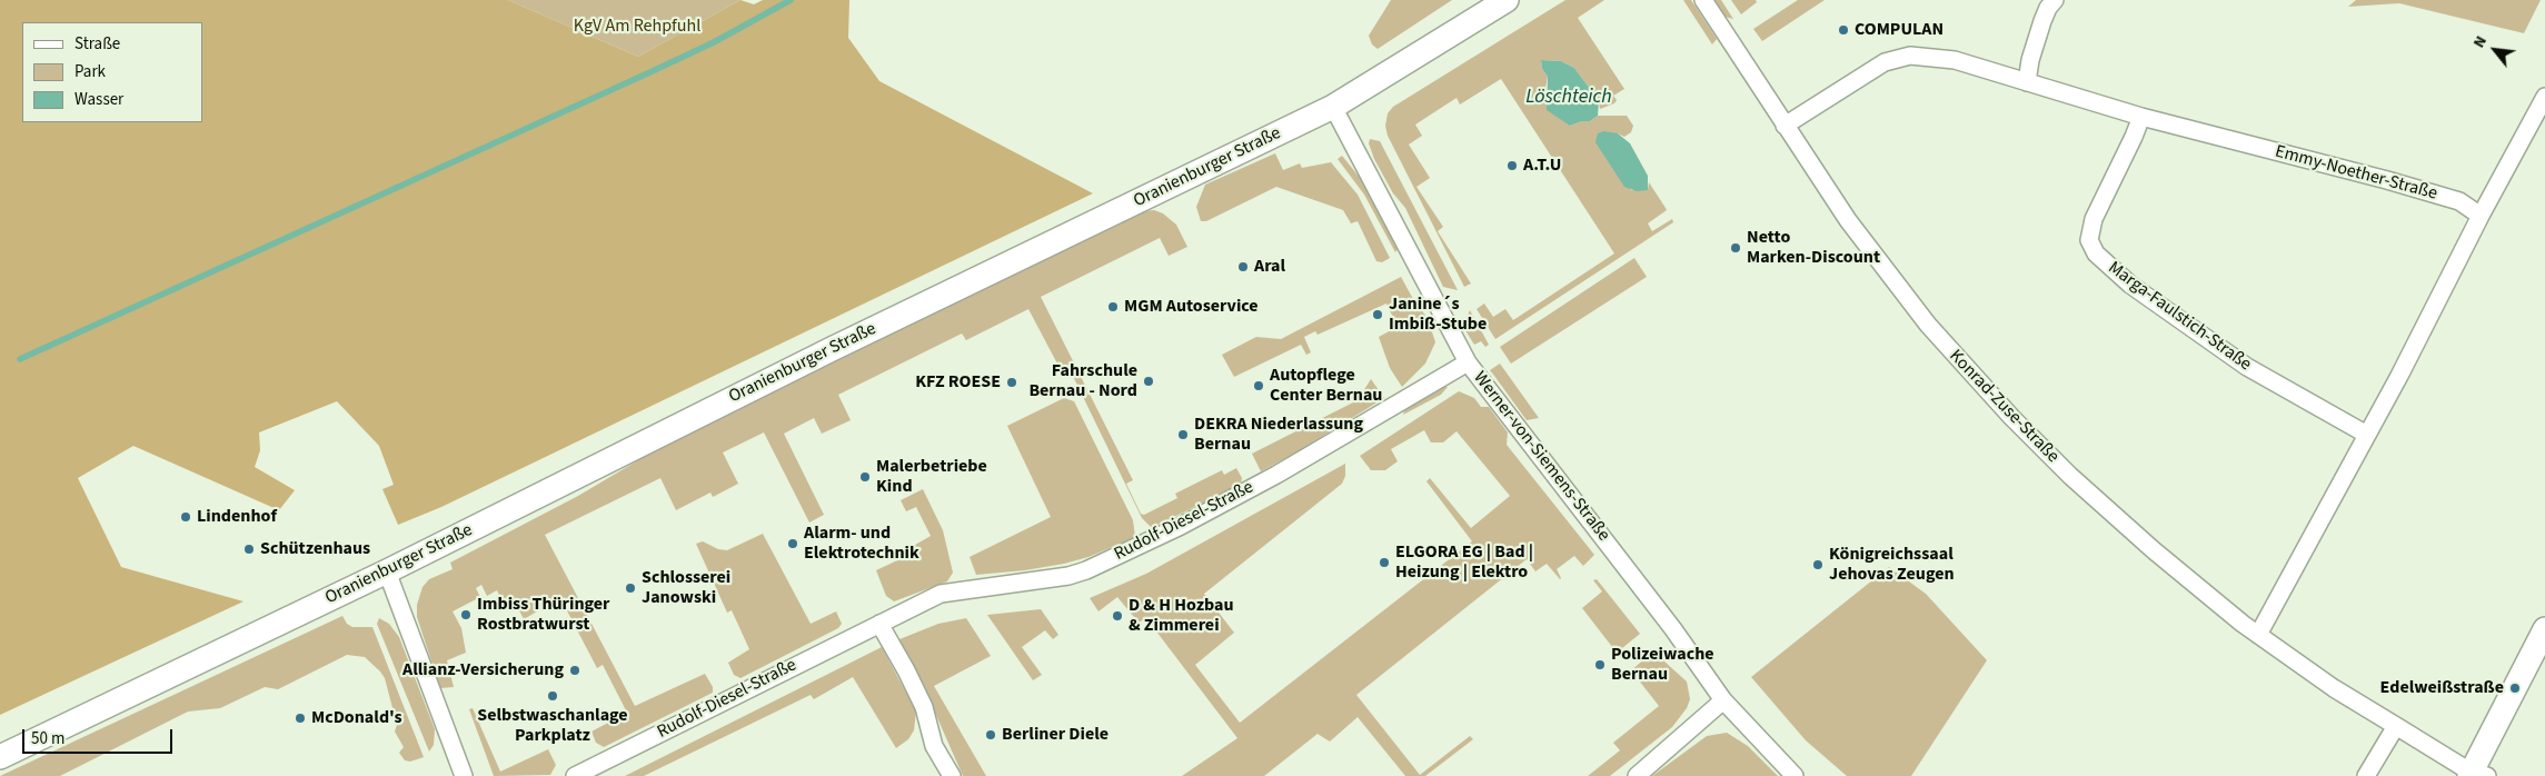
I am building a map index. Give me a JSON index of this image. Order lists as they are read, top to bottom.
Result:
{
  "streets": {
    "main road": ["Oranienburger Straße"],
    "street": [
      "Emmy-Noether-Straße",
      "Marga-Faulstich-Straße",
      "Konrad-Zuse-Straße",
      "Werner-von-Siemens-Straße",
      "Rudolf-Diesel-Straße"
    ]
  },
  "crossings": [
    ["Oranienburger Straße", "Werner-von-Siemens-Straße"],
    ["Emmy-Noether-Straße", "Marga-Faulstich-Straße"],
    ["Emmy-Noether-Straße", "Konrad-Zuse-Straße"],
    ["Werner-von-Siemens-Straße", "Rudolf-Diesel-Straße"]
  ],
  "water": ["Löschteich"],
  "parks": ["KgV Am Rehpfuhl"],
  "places": [
    "COMPULAN",
    "A.T.U",
    "Netto Marken-Discount",
    "Aral",
    "MGM Autoservice",
    "Janine´s Imbiß-Stube",
    "Fahrschule Bernau - Nord",
    "KFZ ROESE",
    "Autopflege Center Bernau",
    "DEKRA Niederlassung Bernau",
    "Malerbetriebe Kind",
    "Lindenhof",
    "Alarm- und Elektrotechnik",
    "Schützenhaus",
    "ELGORA EG | Bad | Heizung | Elektro",
    "Königreichssaal Jehovas Zeugen",
    "Schlosserei Janowski",
    "Imbiss Thüringer Rostbratwurst",
    "D & H Hozbau & Zimmerei",
    "Polizeiwache Bernau",
    "Allianz-Versicherung",
    "Edelweißstraße",
    "Selbstwaschanlage Parkplatz",
    "McDonald's",
    "Berliner Diele"
  ],
  "legend": ["Straße", "Park", "Wasser"],
  "scale_bar": "50 m",
  "north": "top left"
}
